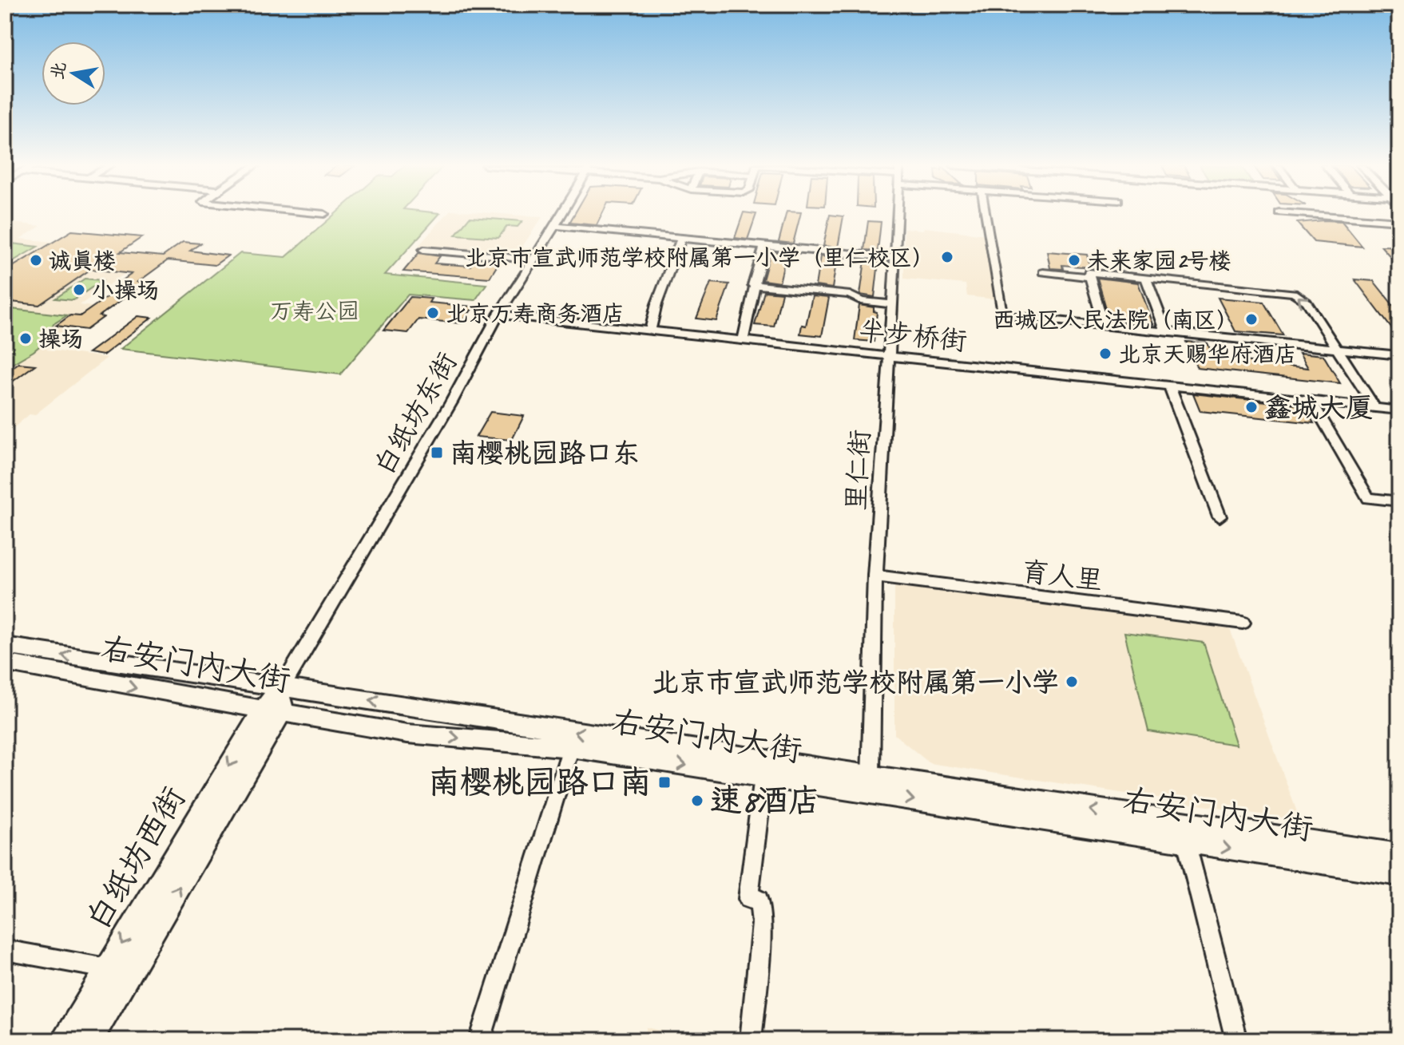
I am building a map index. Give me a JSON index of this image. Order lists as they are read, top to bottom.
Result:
{
  "streets": {
    "main road": ["右安门内大街", "白纸坊西街"],
    "street": [
      "半步桥街",
      "白纸坊东街",
      "里仁街",
      "育人里"
    ]
  },
  "crossings": [
    ["半步桥街", "白纸坊东街"],
    ["半步桥街", "里仁街"],
    ["白纸坊东街", "右安门内大街"],
    ["里仁街", "育人里"],
    ["里仁街", "右安门内大街"],
    ["右安门内大街", "白纸坊西街"]
  ],
  "parks": ["万寿公园"],
  "places": {
    "other": [
      "北京市宣武师范学校附属第一小学（里仁校区）",
      "诚真楼",
      "未来家园2号楼",
      "小操场",
      "北京万寿商务酒店",
      "西城区人民法院（南区）",
      "操场",
      "北京天赐华府酒店",
      "鑫城大厦",
      "北京市宣武师范学校附属第一小学",
      "速8酒店"
    ],
    "transit": ["南樱桃园路口东", "南樱桃园路口南"]
  },
  "north": "left"
}
